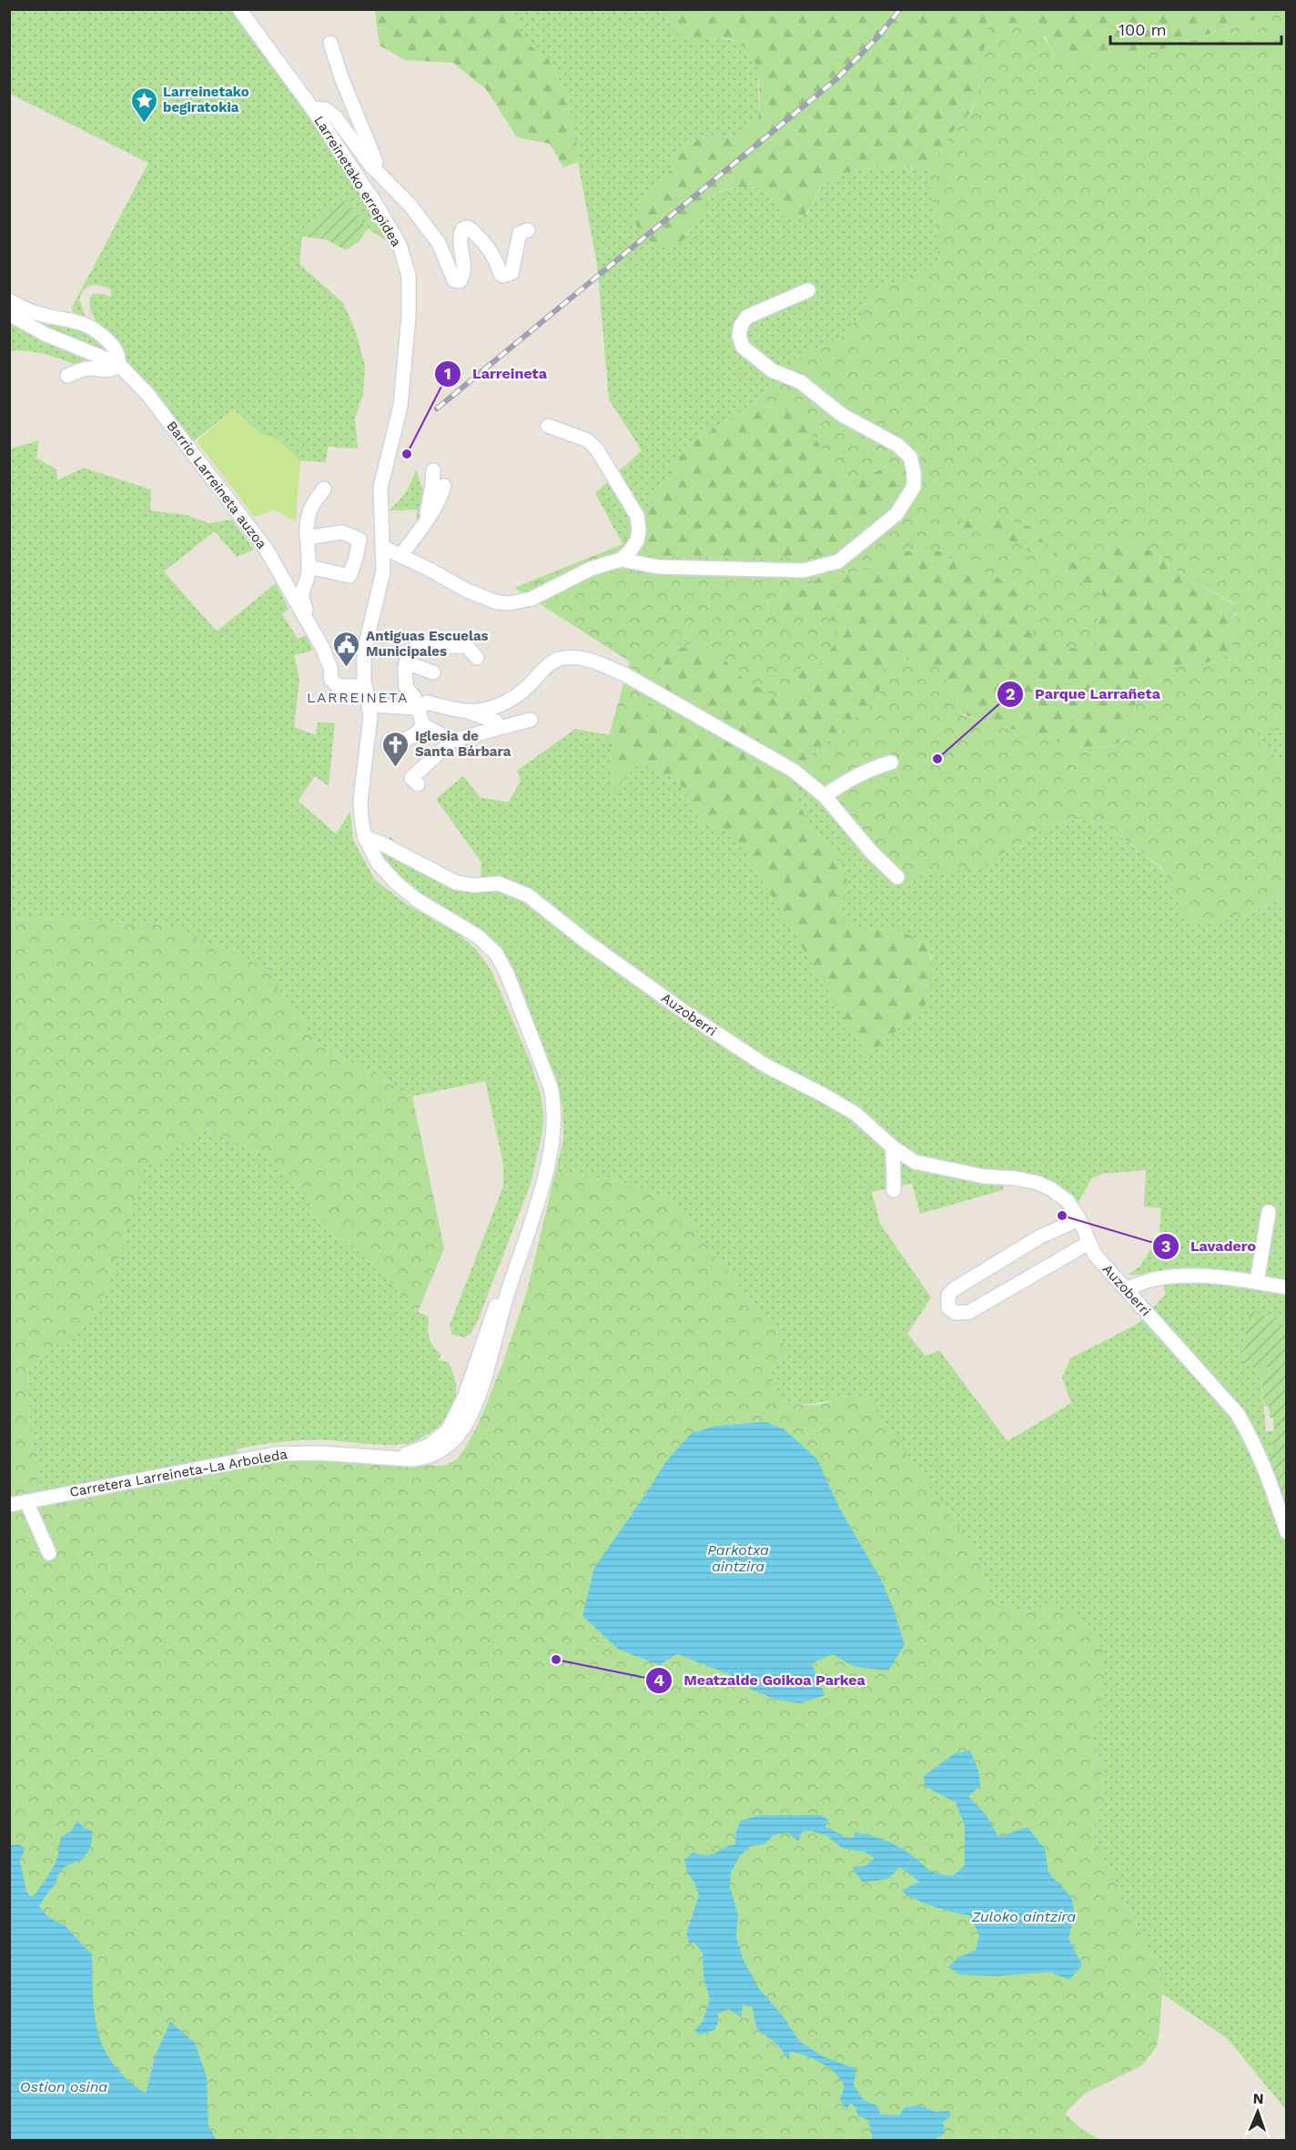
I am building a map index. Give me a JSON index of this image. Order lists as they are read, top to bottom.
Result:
{
  "streets": {
    "street": [
      "Larreinetako errepidea",
      "Barrio Larreineta auzoa",
      "Auzoberri",
      "Carretera Larreineta-La Arboleda"
    ]
  },
  "crossings": [
    ["Auzoberri", "Carretera Larreineta-La Arboleda"]
  ],
  "districts": ["LARREINETA"],
  "water": ["Parkotxa aintzira", "Zuloko aintzira", "Ostion osina"],
  "places": {
    "place": ["Larreinetako begiratokia"],
    "other": [
      "Larreineta",
      "Parque Larrañeta",
      "Lavadero",
      "Meatzalde Goikoa Parkea"
    ],
    "public building": ["Antiguas Escuelas Municipales"],
    "church": ["Iglesia de Santa Bárbara"]
  },
  "scale_bar": "100 m",
  "north": "top"
}
